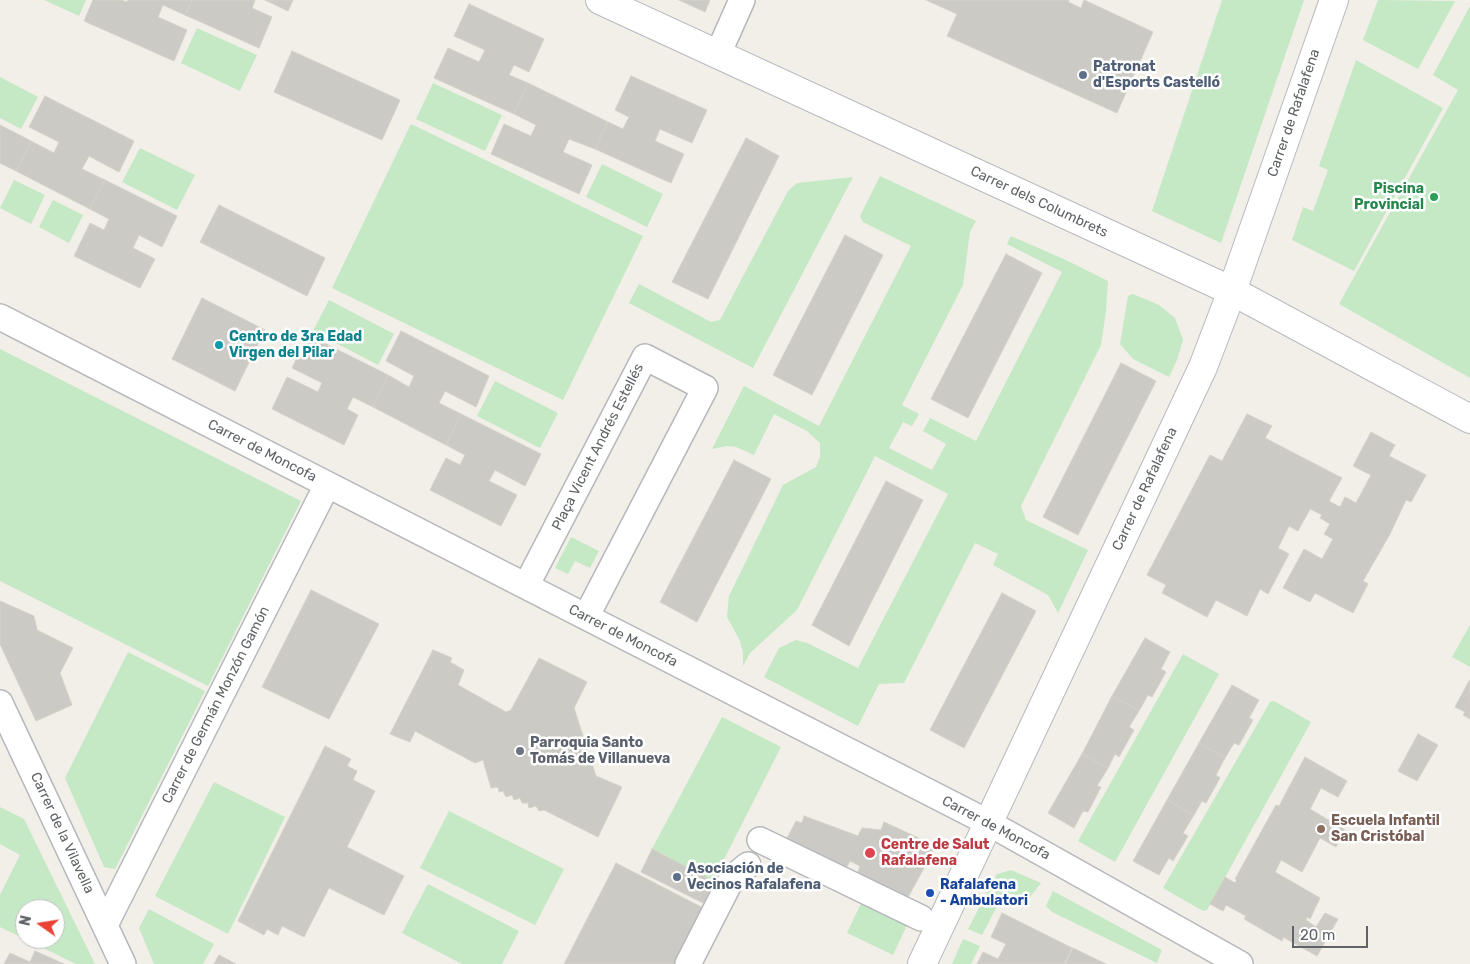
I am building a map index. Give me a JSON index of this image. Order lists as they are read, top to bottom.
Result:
{
  "streets": {
    "street": [
      "Carrer de Rafalafena",
      "Carrer dels Columbrets",
      "Plaça Vicent Andrés Estellés",
      "Carrer de Moncofa",
      "Carrer de Germán Monzón Gamón",
      "Carrer de la Vilavella"
    ]
  },
  "crossings": [
    ["Carrer de Rafalafena", "Carrer dels Columbrets"],
    ["Carrer de Rafalafena", "Carrer de Moncofa"],
    ["Plaça Vicent Andrés Estellés", "Carrer de Moncofa"],
    ["Carrer de Moncofa", "Carrer de Germán Monzón Gamón"],
    ["Carrer de Germán Monzón Gamón", "Carrer de la Vilavella"]
  ],
  "places": [
    "Patronat d'Esports Castelló",
    "Piscina Provincial",
    "Centro de 3ra Edad Virgen del Pilar",
    "Parroquia Santo Tomás de Villanueva",
    "Escuela Infantil San Cristóbal",
    "Centre de Salut Rafalafena",
    "Asociación de Vecinos Rafalafena",
    "Rafalafena - Ambulatori"
  ],
  "scale_bar": "20 m",
  "north": "left"
}
